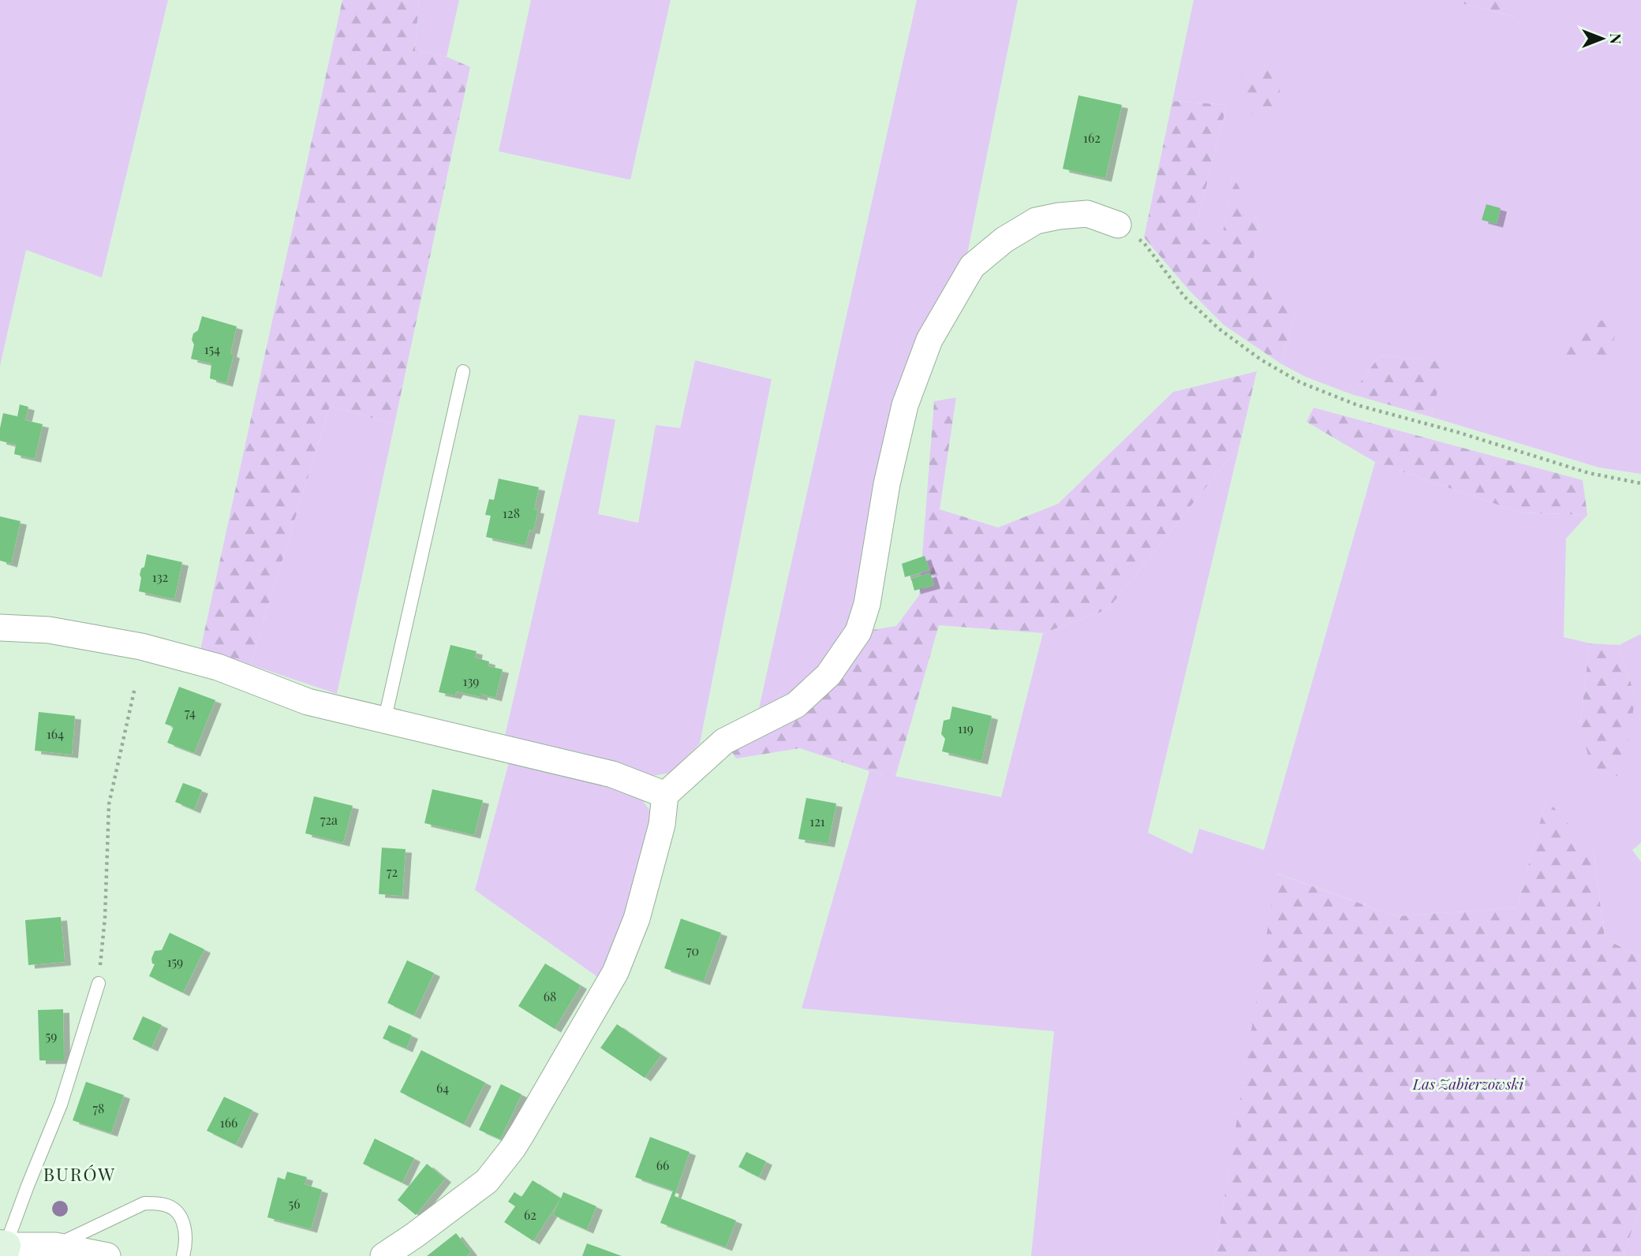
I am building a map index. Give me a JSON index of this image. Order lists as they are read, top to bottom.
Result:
{
  "districts": ["BURÓW"],
  "parks": ["Las Zabierzowski"],
  "house_numbers": [
    "162",
    "154",
    "128",
    "132",
    "139",
    "74",
    "119",
    "164",
    "72a",
    "121",
    "72",
    "70",
    "159",
    "68",
    "59",
    "64",
    "78",
    "166",
    "66",
    "56",
    "62"
  ],
  "north": "right"
}
